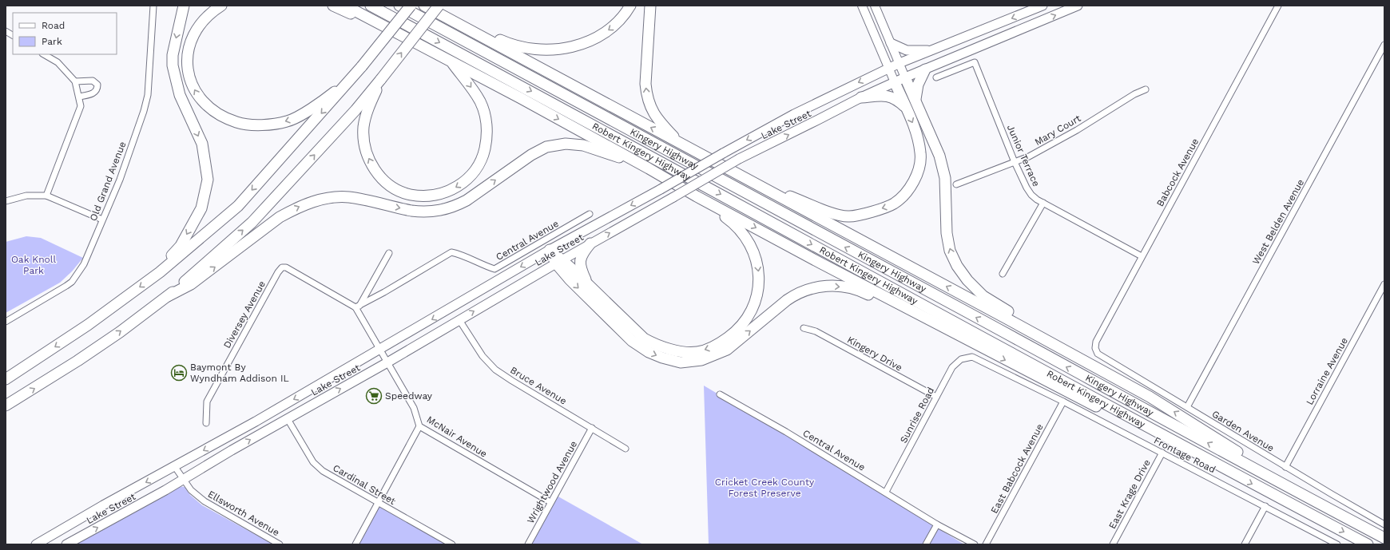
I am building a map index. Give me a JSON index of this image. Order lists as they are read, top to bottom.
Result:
{
  "streets": {
    "highway": ["Kingery Highway", "Robert Kingery Highway"],
    "main road": ["Lake Street"],
    "street": [
      "Mary Court",
      "Junior Terrace",
      "Babcock Avenue",
      "Old Grand Avenue",
      "West Belden Avenue",
      "Central Avenue",
      "Diversey Avenue",
      "Kingery Drive",
      "Lorraine Avenue",
      "Bruce Avenue",
      "Sunrise Road",
      "Garden Avenue",
      "McNair Avenue",
      "Frontage Road",
      "East Babcock Avenue",
      "Wrightwood Avenue",
      "Cardinal Street",
      "East Krage Drive",
      "Ellsworth Avenue"
    ]
  },
  "crossings": [
    ["Lake Street", "Bruce Avenue"],
    ["Lake Street", "McNair Avenue"],
    ["Lake Street", "Cardinal Street"],
    ["Lake Street", "Ellsworth Avenue"],
    ["Mary Court", "Junior Terrace"],
    ["Junior Terrace", "Babcock Avenue"],
    ["Babcock Avenue", "Garden Avenue"],
    ["West Belden Avenue", "Garden Avenue"],
    ["Central Avenue", "Diversey Avenue"],
    ["Central Avenue", "Sunrise Road"],
    ["Central Avenue", "McNair Avenue"],
    ["Diversey Avenue", "McNair Avenue"],
    ["Kingery Drive", "Sunrise Road"],
    ["Lorraine Avenue", "Garden Avenue"],
    ["Bruce Avenue", "Wrightwood Avenue"],
    ["Sunrise Road", "Frontage Road"],
    ["McNair Avenue", "Wrightwood Avenue"],
    ["Frontage Road", "East Babcock Avenue"],
    ["Frontage Road", "East Krage Drive"]
  ],
  "parks": ["Oak Knoll Park", "Cricket Creek County Forest Preserve"],
  "places": {
    "hotel": ["Baymont By Wyndham Addison IL"],
    "supermarket": ["Speedway"]
  },
  "legend": ["Road", "Park"]
}
